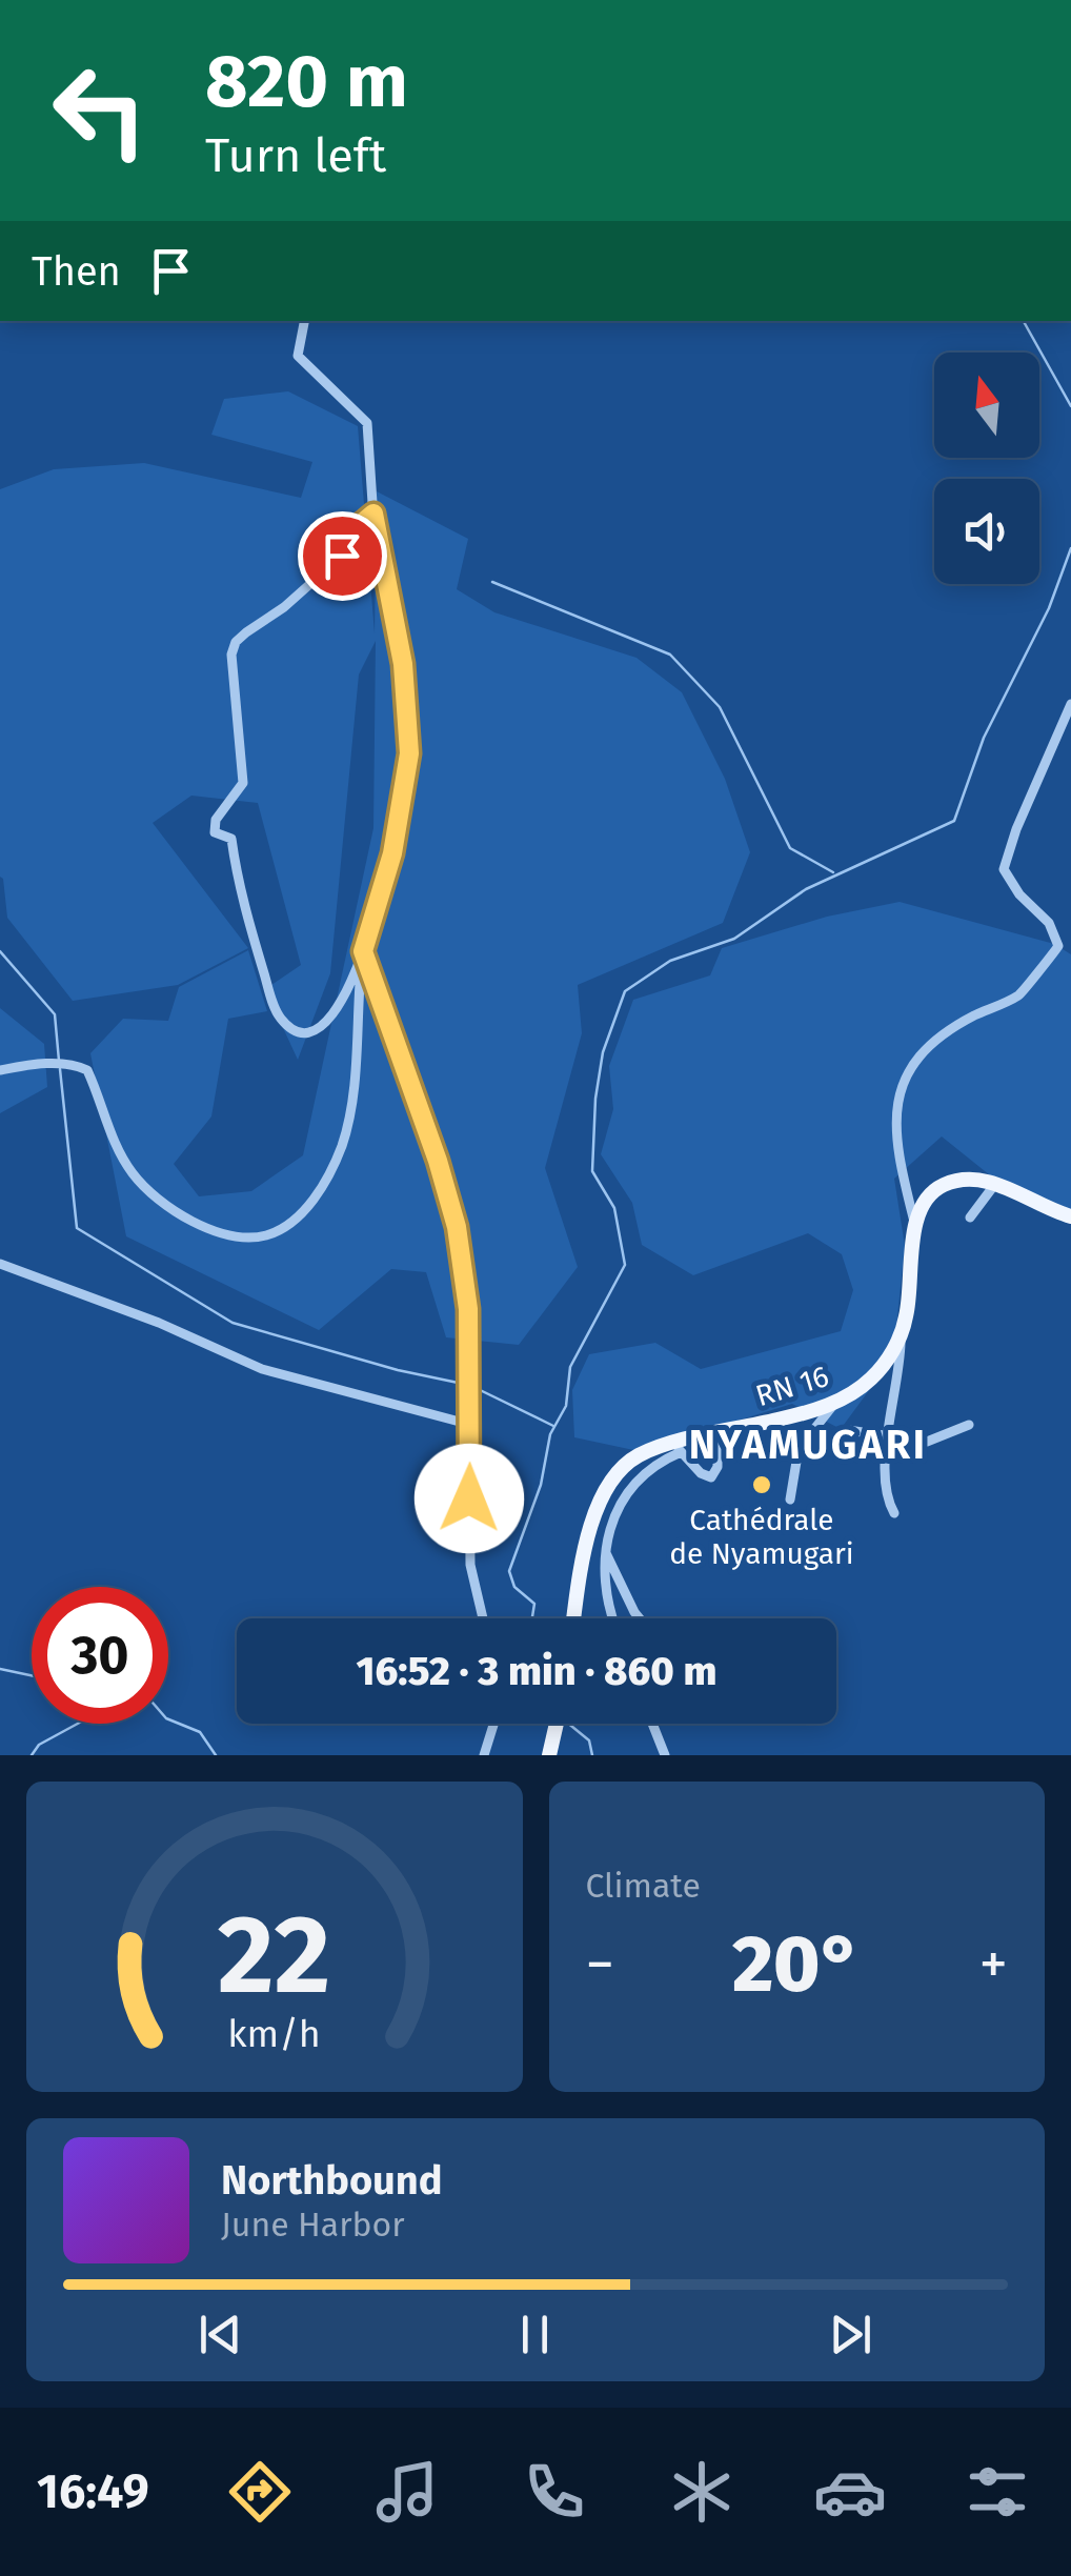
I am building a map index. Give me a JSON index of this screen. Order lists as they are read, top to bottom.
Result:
{
  "streets": {
    "main road": ["RN 16"]
  },
  "districts": ["NYAMUGARI"],
  "places": ["Cathédrale de Nyamugari"],
  "north": "top",
  "page": {
    "turn": ["820 m", "Turn left"],
    "then": "Then",
    "limit": "30",
    "trip": "16:52 · 3 min · 860 m",
    "tile": "Climate",
    "heat": ["−", "20°", "+"],
    "song": ["Northbound", "June Harbor"],
    "tabs": "16:49",
    "gauge": ["22", "km/h"]
  }
}
